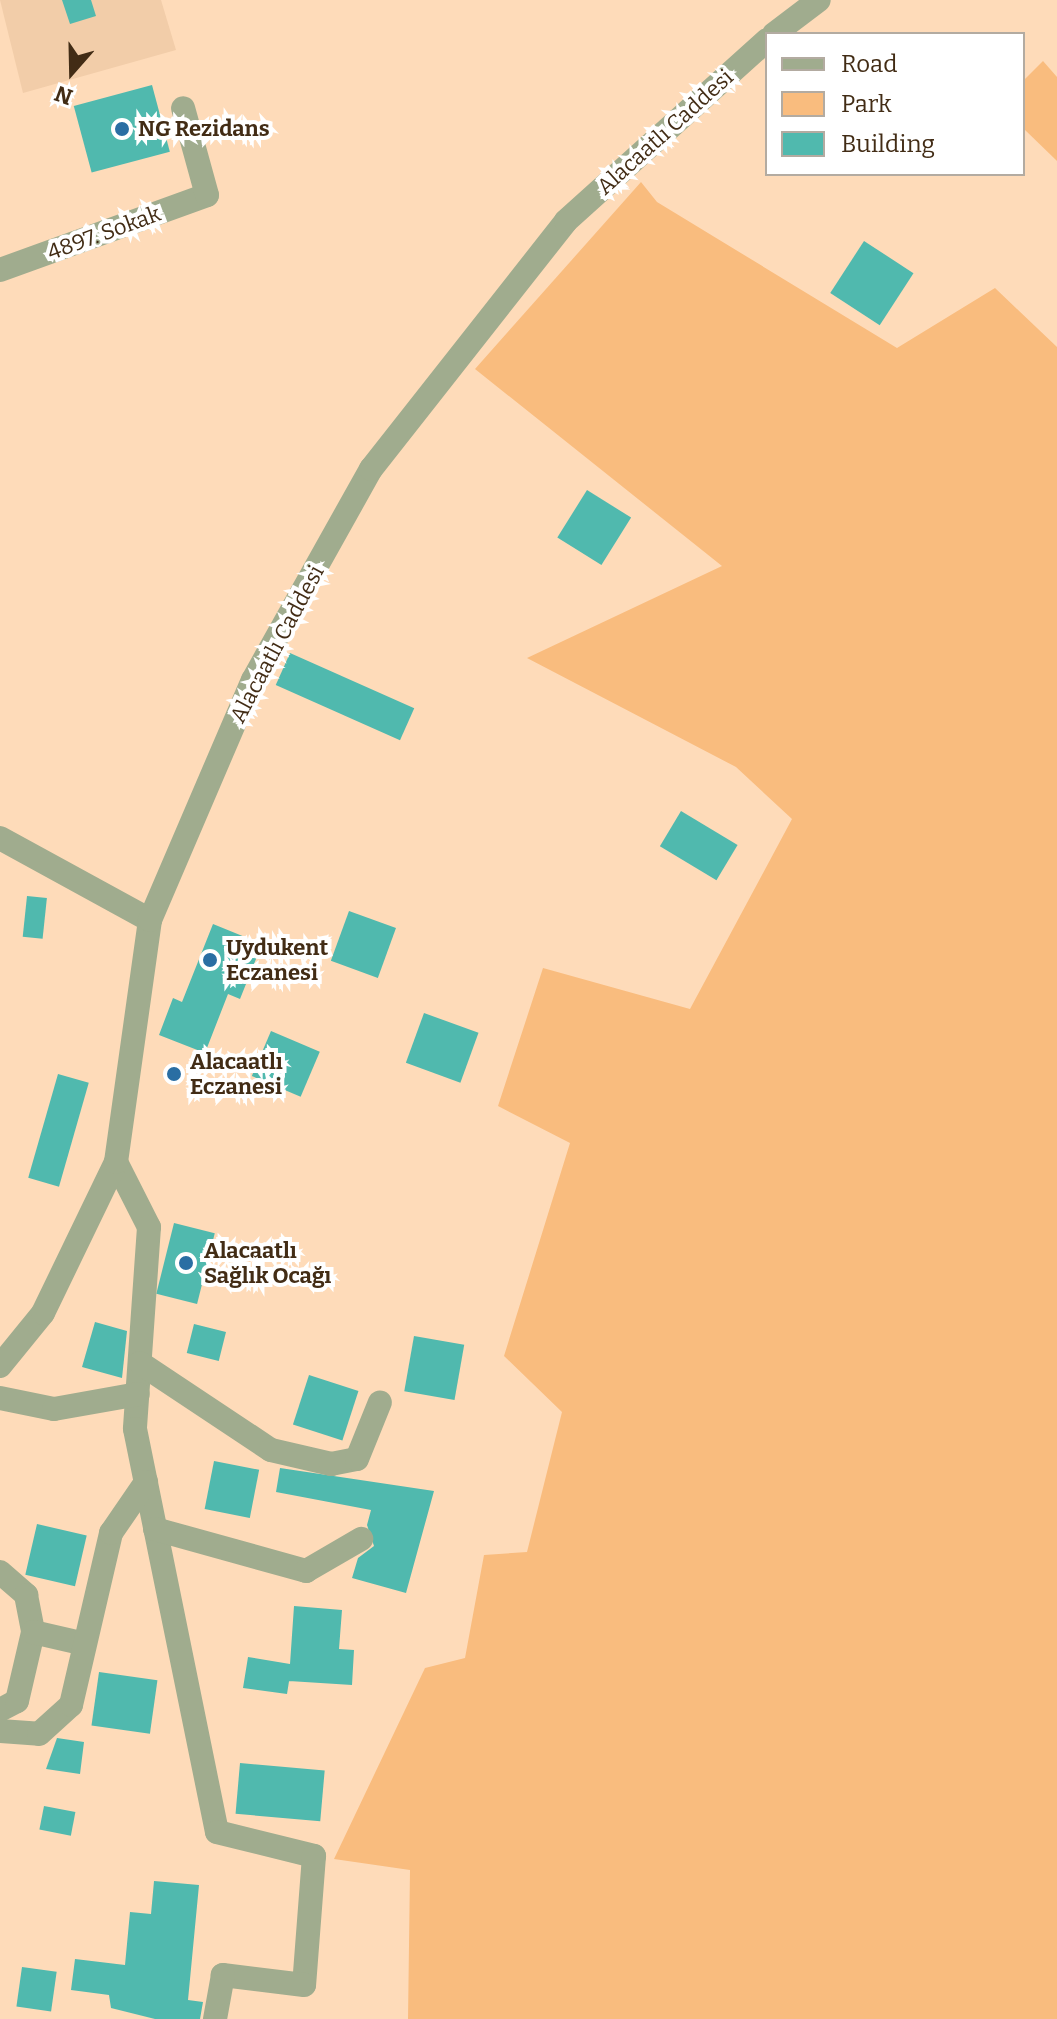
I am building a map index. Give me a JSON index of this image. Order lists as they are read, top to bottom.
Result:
{
  "streets": {
    "street": ["Alacaatlı Caddesi", "4897. Sokak"]
  },
  "places": [
    "NG Rezidans",
    "Uydukent Eczanesi",
    "Alacaatlı Eczanesi",
    "Alacaatlı Sağlık Ocağı"
  ],
  "legend": ["Road", "Park", "Building"],
  "north": "bottom"
}
